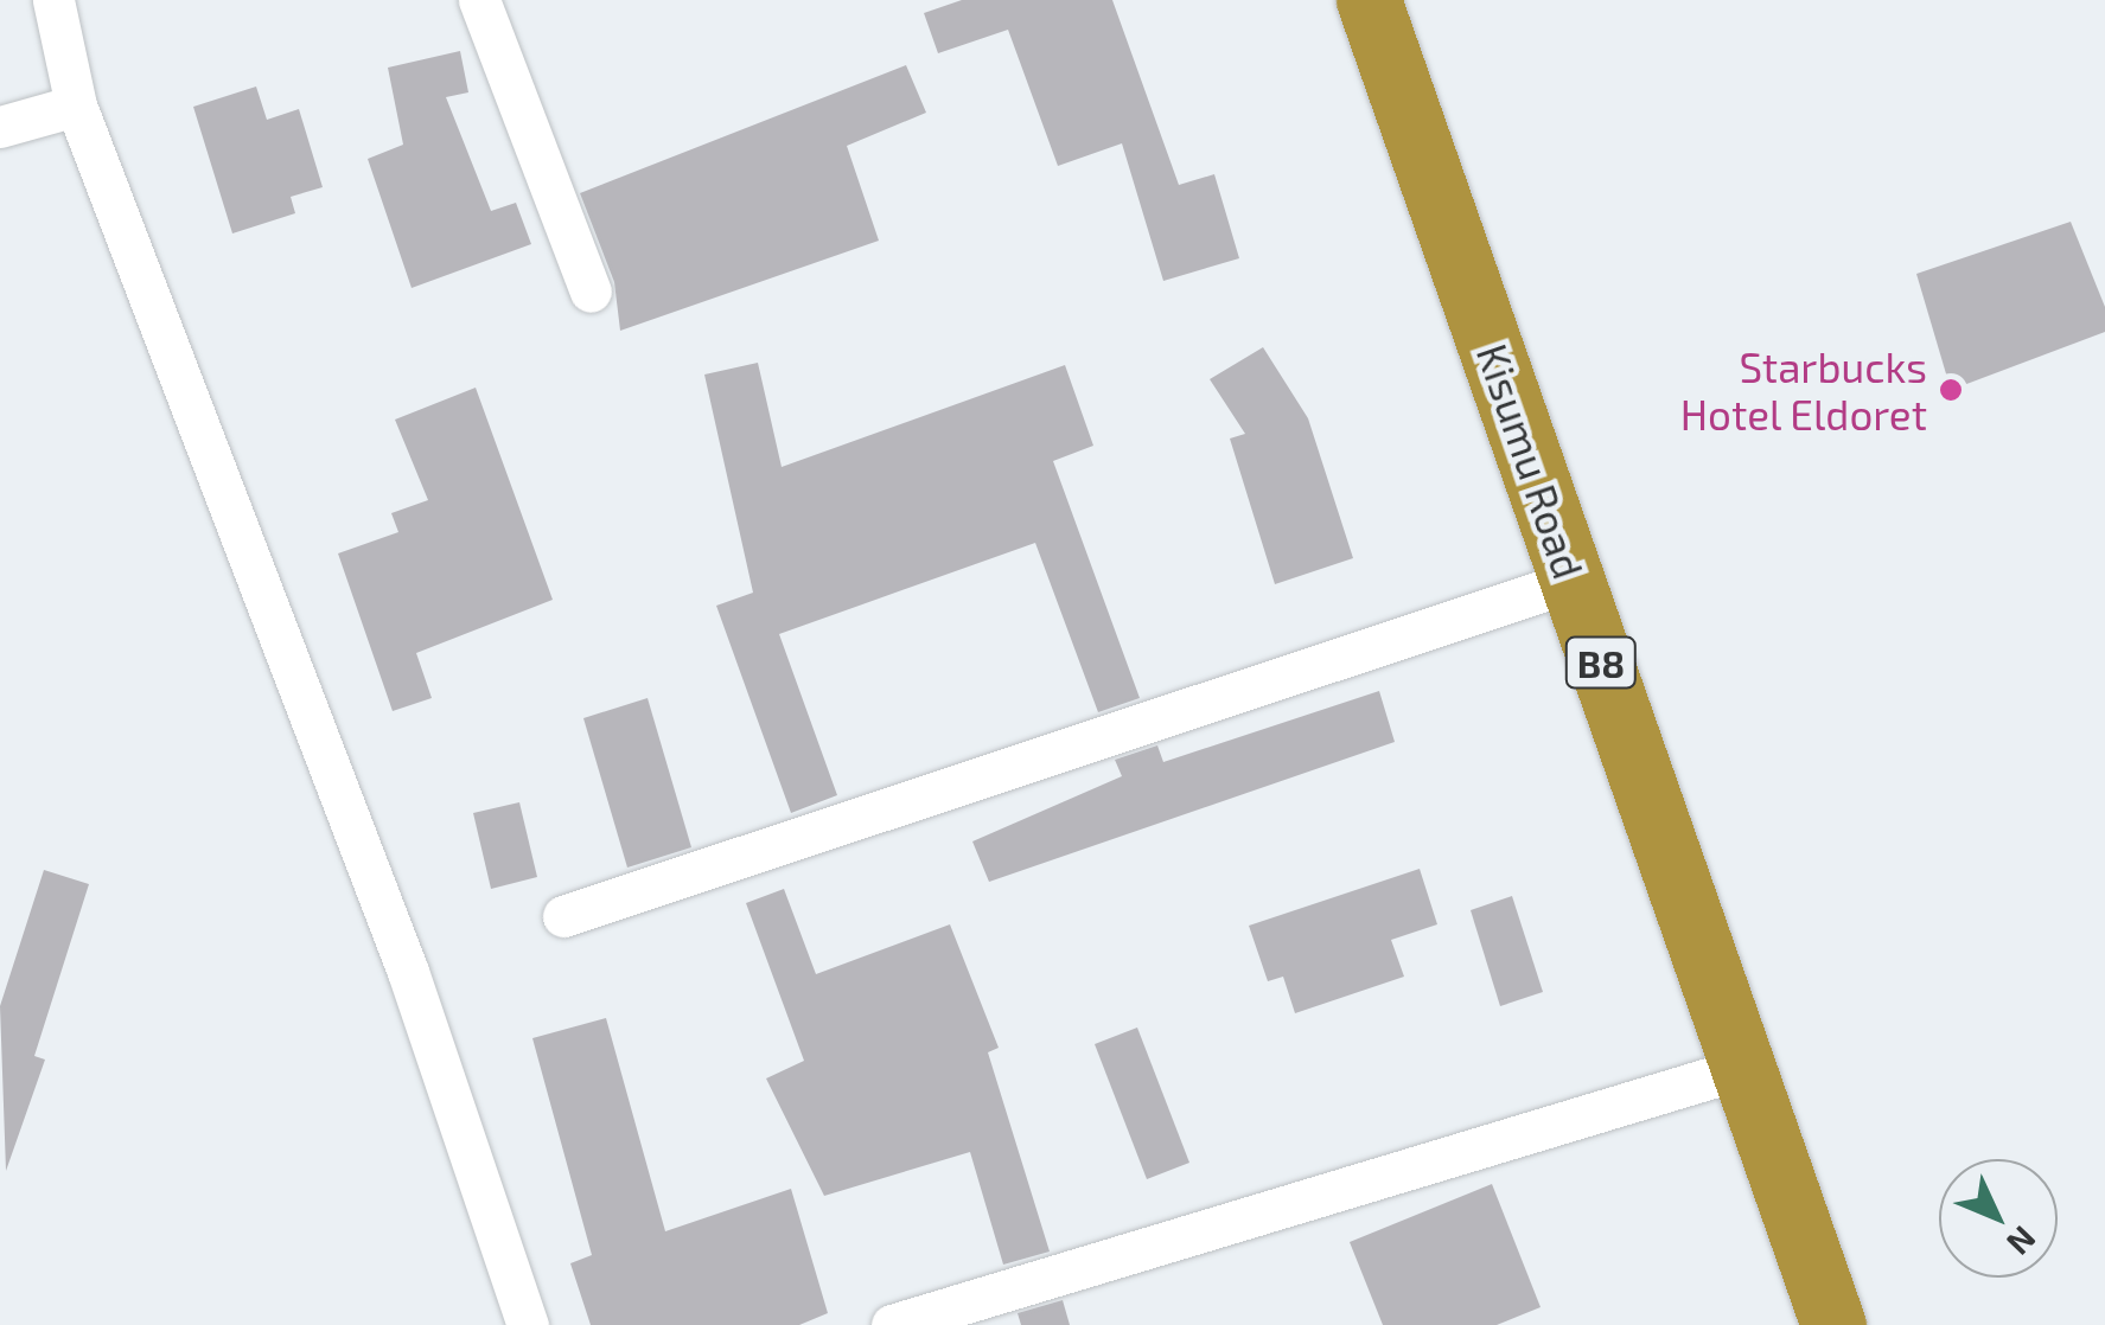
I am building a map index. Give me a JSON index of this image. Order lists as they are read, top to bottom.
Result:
{
  "streets": {
    "highway": ["Kisumu Road", "B8"]
  },
  "places": ["Starbucks Hotel Eldoret"],
  "north": "bottom right"
}
